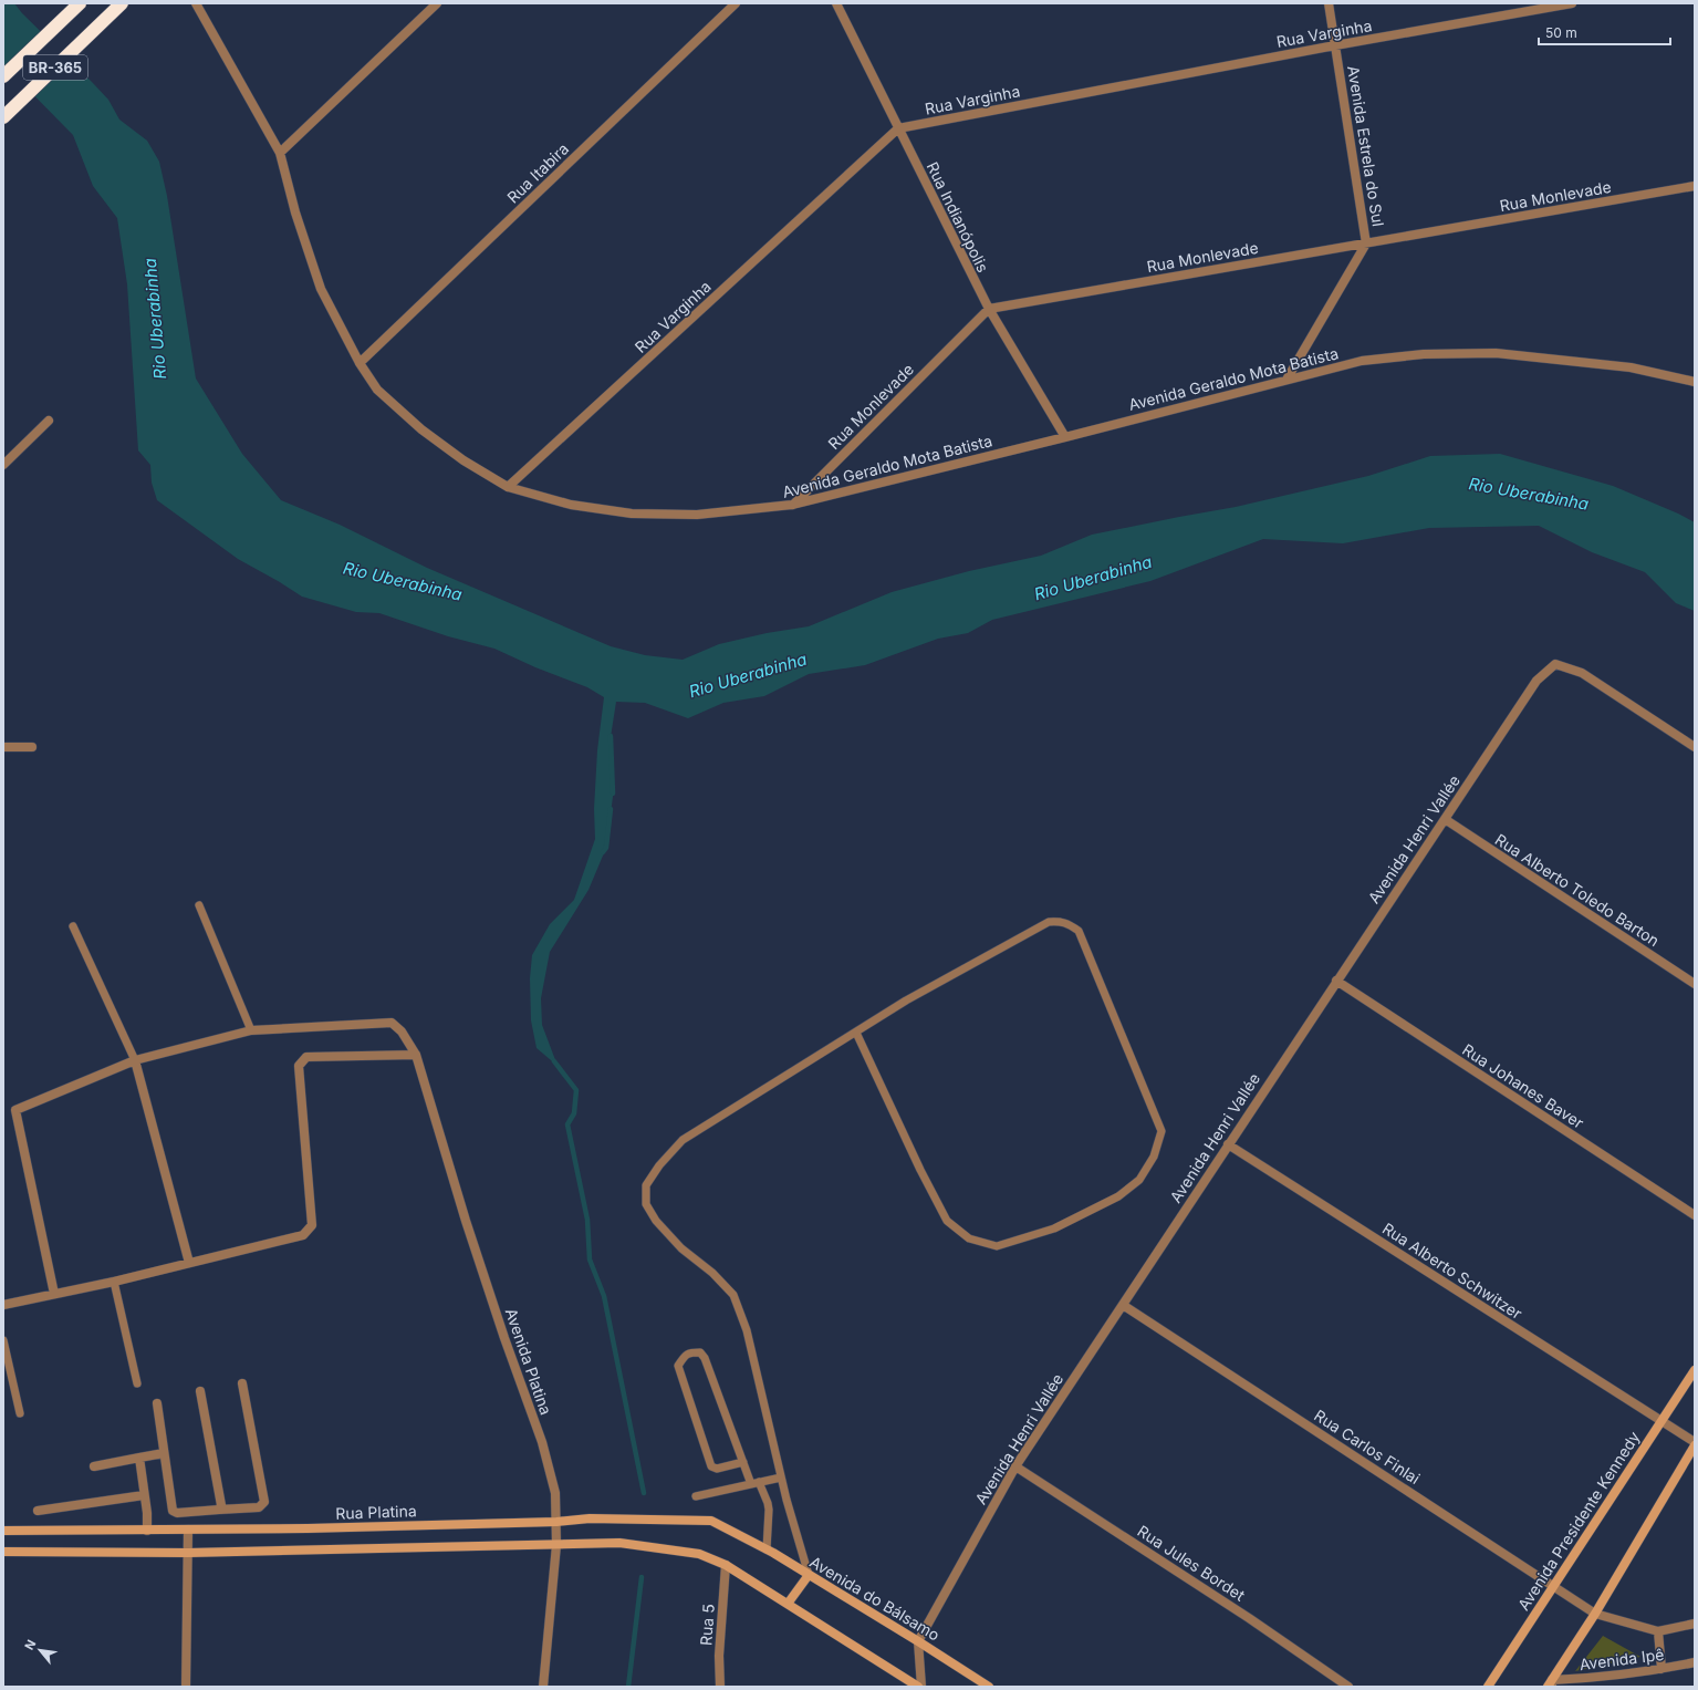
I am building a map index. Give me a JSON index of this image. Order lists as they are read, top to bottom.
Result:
{
  "streets": {
    "highway": ["BR-365"],
    "street": [
      "Rua Varginha",
      "Avenida Estrela do Sul",
      "Rua Itabira",
      "Rua Monlevade",
      "Rua Indianópolis",
      "Avenida Geraldo Mota Batista",
      "Avenida Henri Vallée",
      "Rua Alberto Toledo Barton",
      "Rua Johanes Baver",
      "Rua Alberto Schwitzer",
      "Avenida Platina",
      "Rua Carlos Finlai",
      "Rua Platina",
      "Avenida Presidente Kennedy",
      "Rua Jules Bordet",
      "Avenida do Bálsamo",
      "Rua 5",
      "Avenida Ipê"
    ]
  },
  "crossings": [
    ["Rua Varginha", "Avenida Estrela do Sul"],
    ["Rua Varginha", "Rua Indianópolis"],
    ["Rua Varginha", "Avenida Geraldo Mota Batista"],
    ["Avenida Estrela do Sul", "Rua Monlevade"],
    ["Avenida Estrela do Sul", "Avenida Geraldo Mota Batista"],
    ["Rua Itabira", "Avenida Geraldo Mota Batista"],
    ["Rua Monlevade", "Rua Indianópolis"],
    ["Rua Monlevade", "Avenida Geraldo Mota Batista"],
    ["Rua Indianópolis", "Avenida Geraldo Mota Batista"],
    ["Avenida Henri Vallée", "Rua Alberto Toledo Barton"],
    ["Avenida Henri Vallée", "Rua Johanes Baver"],
    ["Avenida Henri Vallée", "Rua Alberto Schwitzer"],
    ["Avenida Henri Vallée", "Rua Carlos Finlai"],
    ["Avenida Henri Vallée", "Rua Jules Bordet"],
    ["Avenida Henri Vallée", "Avenida do Bálsamo"],
    ["Rua Alberto Schwitzer", "Avenida Presidente Kennedy"],
    ["Avenida Platina", "Rua Platina"],
    ["Rua Carlos Finlai", "Avenida Presidente Kennedy"],
    ["Rua Carlos Finlai", "Avenida Ipê"],
    ["Rua Platina", "Avenida do Bálsamo"]
  ],
  "water": ["Rio Uberabinha"],
  "scale_bar": "50 m",
  "north": "top left"
}
